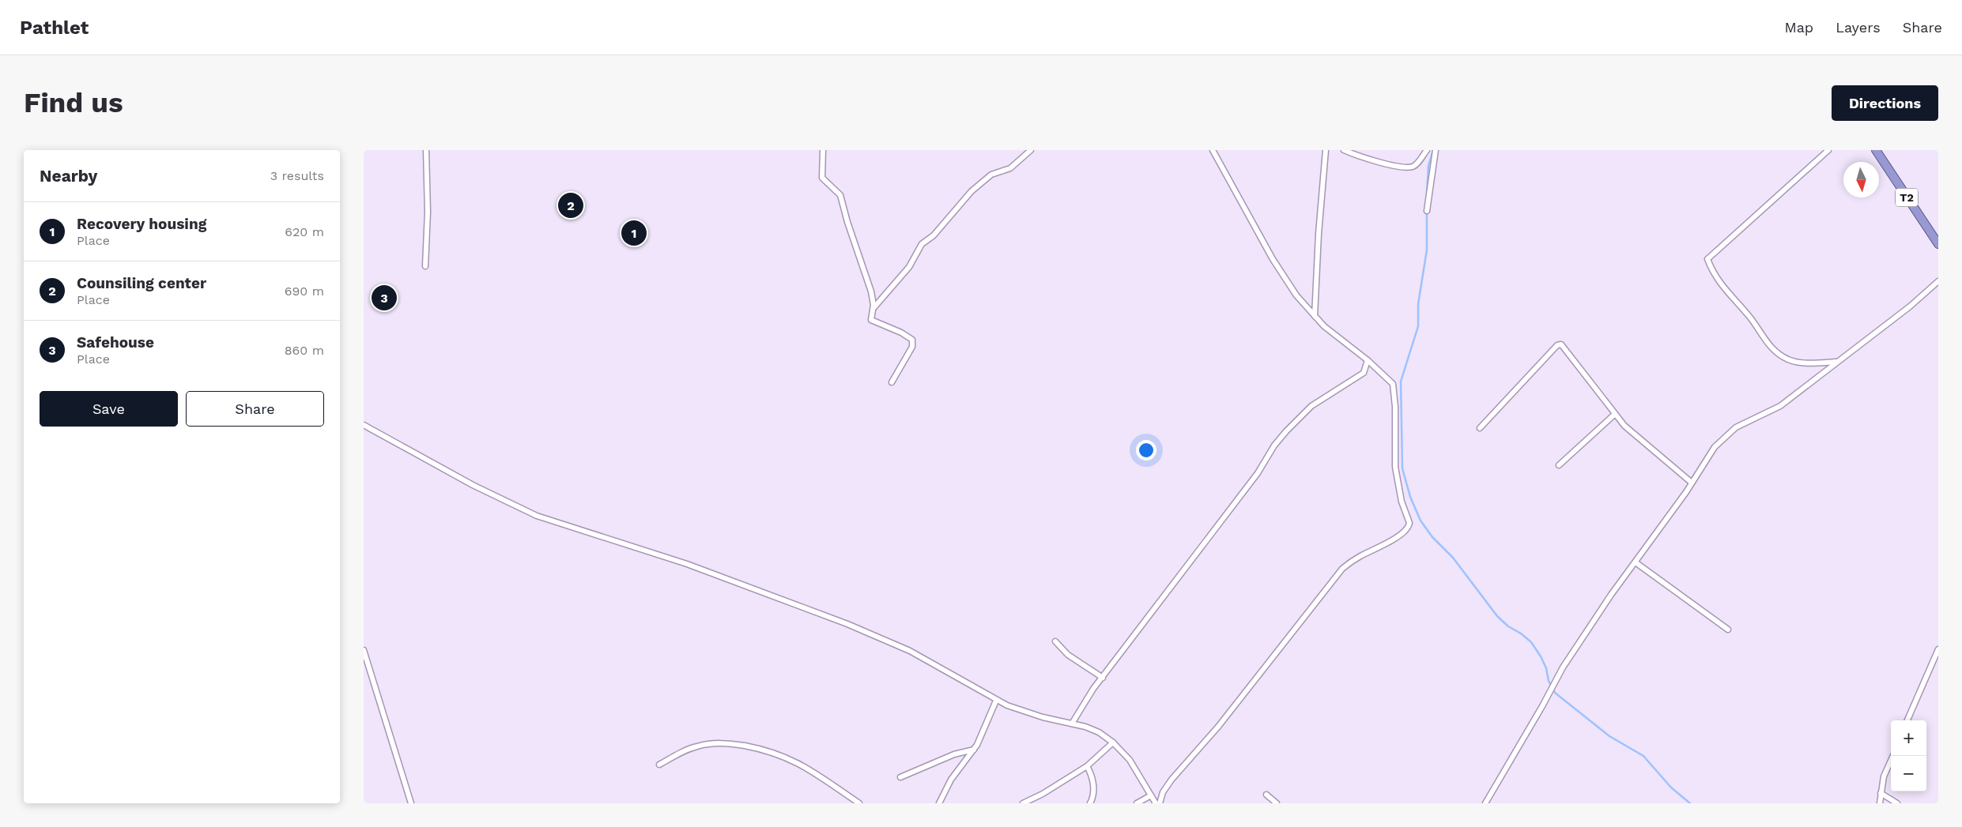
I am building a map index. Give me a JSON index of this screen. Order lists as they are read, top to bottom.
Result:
{
  "streets": {
    "highway": ["T2"]
  },
  "north": "bottom",
  "page": {
    "header": "Pathlet",
    "nav": ["Map", "Layers", "Share"],
    "buttons": [
      "Directions",
      ["Save", "Share"]
    ],
    "title": "Find us",
    "heading": ["Nearby", "3 results"],
    "pins": ["2", "1", "3"],
    "list": [
      {
        "mark": "1",
        "name": "Recovery housing",
        "note": "Place",
        "value": "620 m"
      },
      {
        "mark": "2",
        "name": "Counsiling center",
        "note": "Place",
        "value": "690 m"
      },
      {
        "mark": "3",
        "name": "Safehouse",
        "note": "Place",
        "value": "860 m"
      }
    ],
    "map_buttons": ["+", "−"]
  }
}
